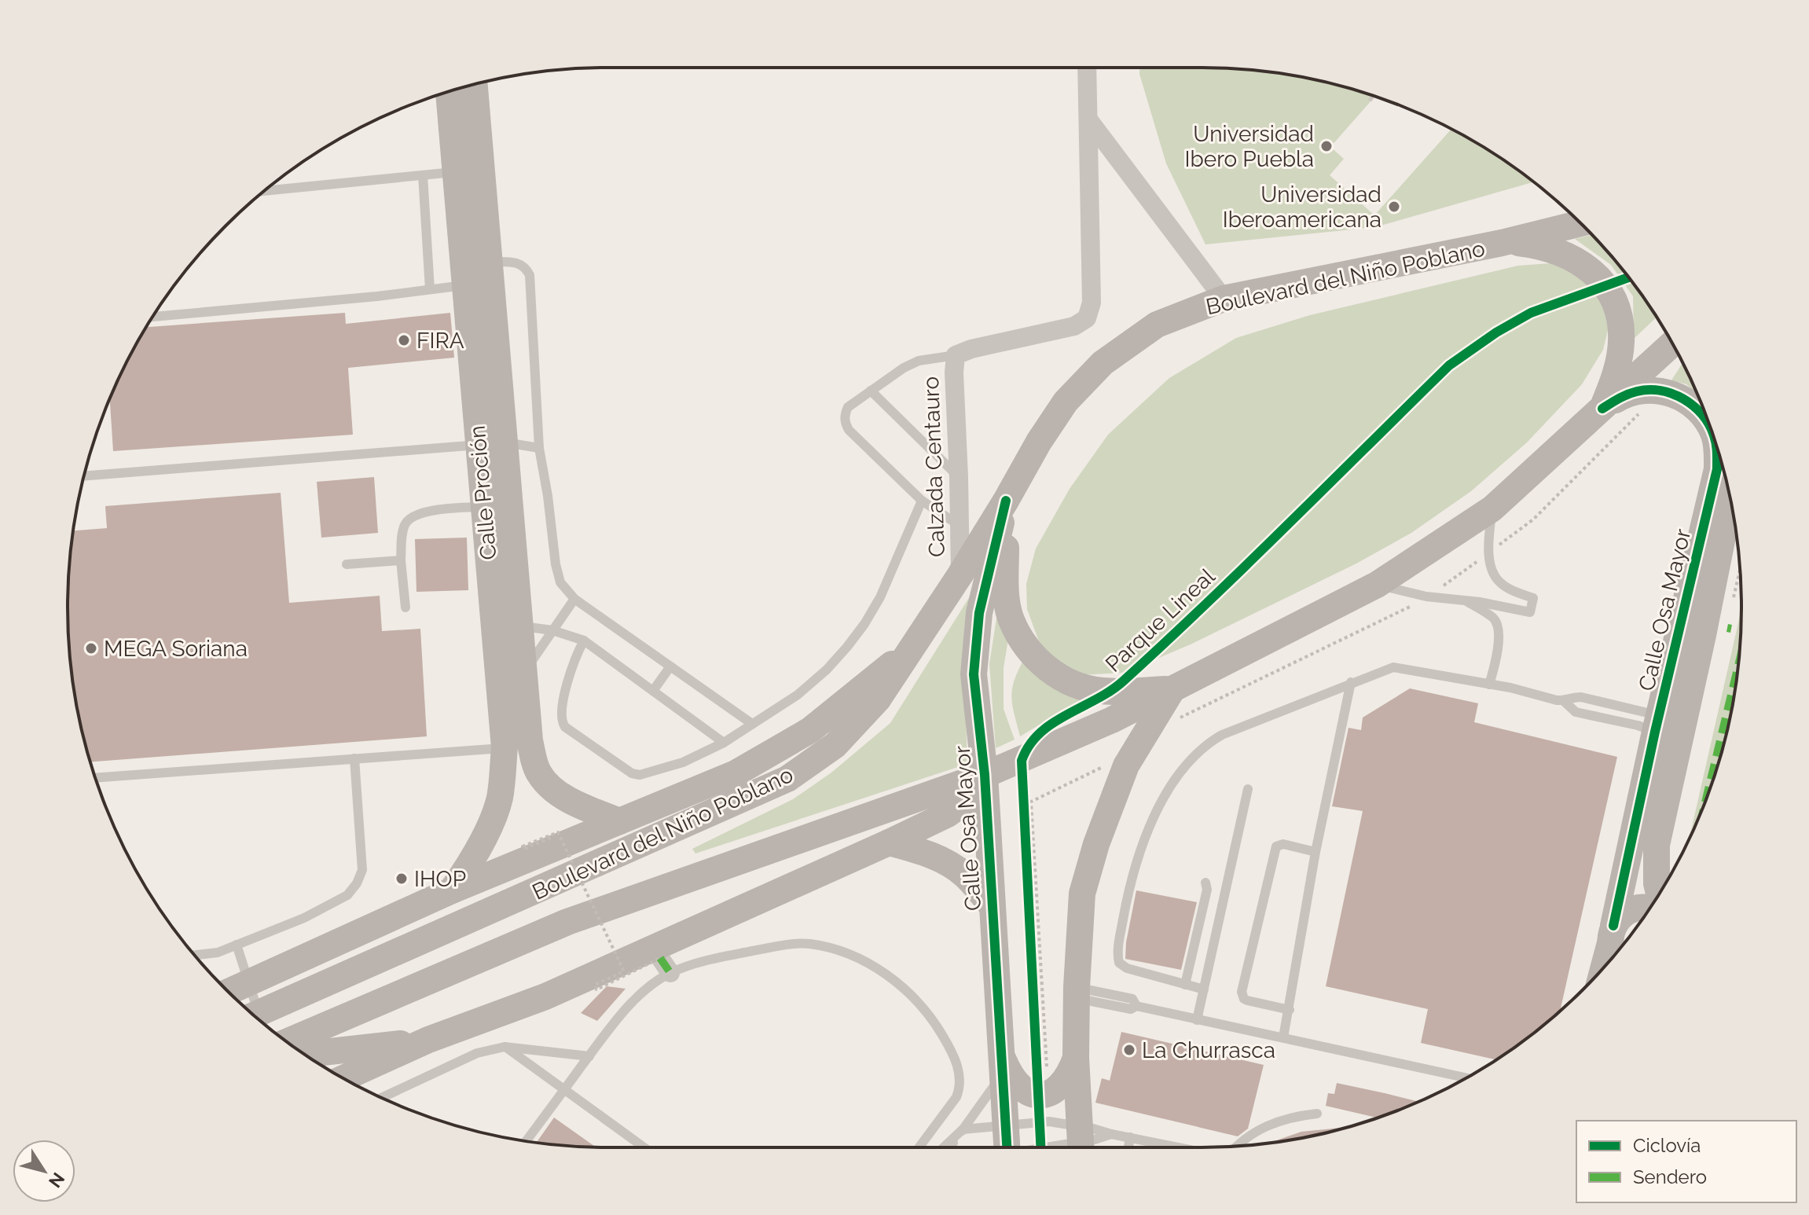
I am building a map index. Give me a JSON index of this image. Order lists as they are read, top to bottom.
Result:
{
  "streets": {
    "main road": ["Boulevard del Niño Poblano", "Calle Proción", "Calle Osa Mayor"],
    "street": ["Calzada Centauro"],
    "cycle path": ["Parque Lineal"]
  },
  "crossings": [
    ["Boulevard del Niño Poblano", "Calzada Centauro"],
    ["Boulevard del Niño Poblano", "Calle Osa Mayor"]
  ],
  "places": [
    "Universidad Ibero Puebla",
    "Universidad Iberoamericana",
    "FIRA",
    "MEGA Soriana",
    "IHOP",
    "La Churrasca"
  ],
  "legend": ["Ciclovía", "Sendero"],
  "north": "bottom right"
}
